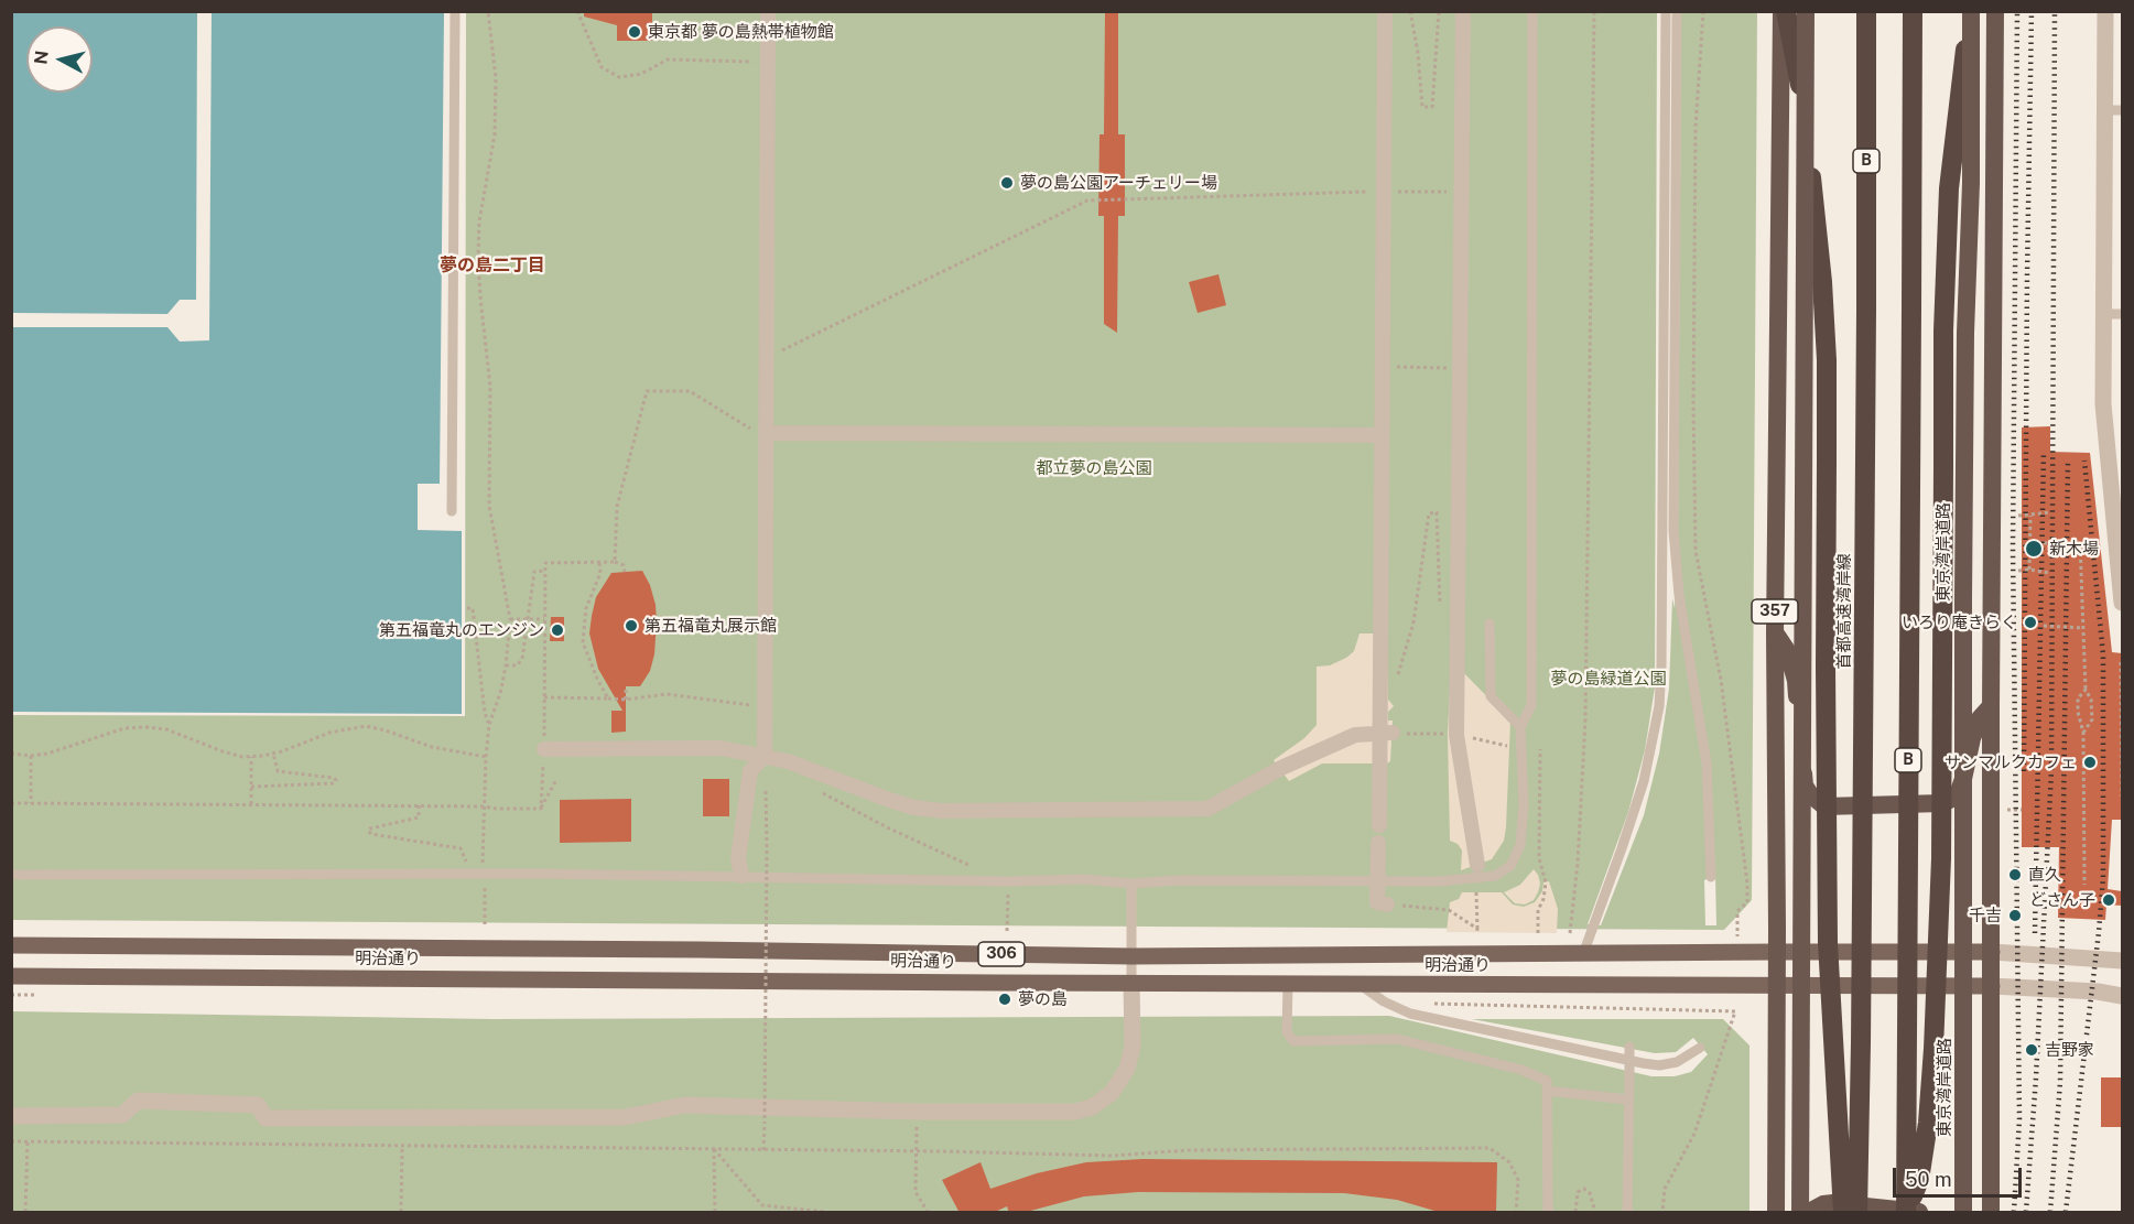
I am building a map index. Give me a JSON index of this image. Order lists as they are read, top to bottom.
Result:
{
  "streets": {
    "highway": [
      "B",
      "東京湾岸道路",
      "357",
      "首都高速湾岸線"
    ],
    "main road": ["306", "明治通り"]
  },
  "crossings": [
    ["357", "明治通り"]
  ],
  "districts": ["夢の島二丁目"],
  "parks": ["都立夢の島公園", "夢の島緑道公園"],
  "places": [
    "東京都 夢の島熱帯植物館",
    "夢の島公園アーチェリー場",
    "新木場",
    "いろり庵きらく",
    "第五福竜丸展示館",
    "第五福竜丸のエンジン",
    "サンマルクカフェ",
    "直久",
    "どさん子",
    "千吉",
    "夢の島",
    "吉野家"
  ],
  "scale_bar": "50 m",
  "north": "left"
}
